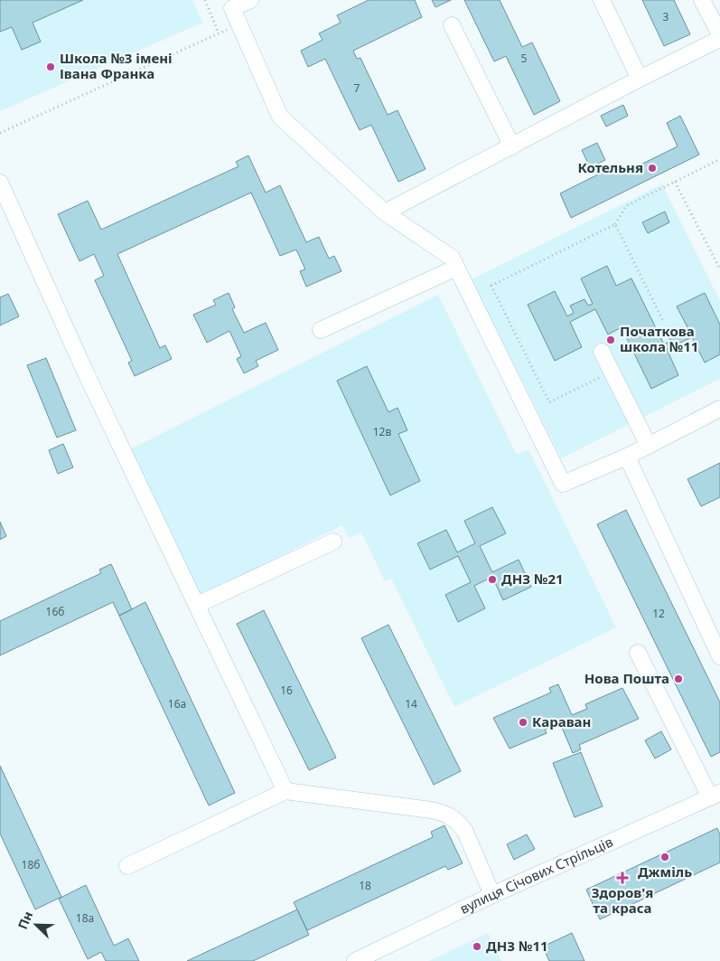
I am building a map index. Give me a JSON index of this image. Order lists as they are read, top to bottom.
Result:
{
  "streets": {
    "street": ["вулиця Січових Стрільців"]
  },
  "places": {
    "other": [
      "Школа №3 імені Івана Франка",
      "Котельня",
      "Початкова школа №11",
      "ДНЗ №21",
      "Нова Пошта",
      "Караван",
      "Джміль",
      "ДНЗ №11"
    ],
    "health": ["Здоров'я та краса"]
  },
  "house_numbers": [
    "3",
    "5",
    "7",
    "12в",
    "16б",
    "12",
    "16",
    "16а",
    "14",
    "18б",
    "18",
    "18а"
  ],
  "north": "top left"
}
